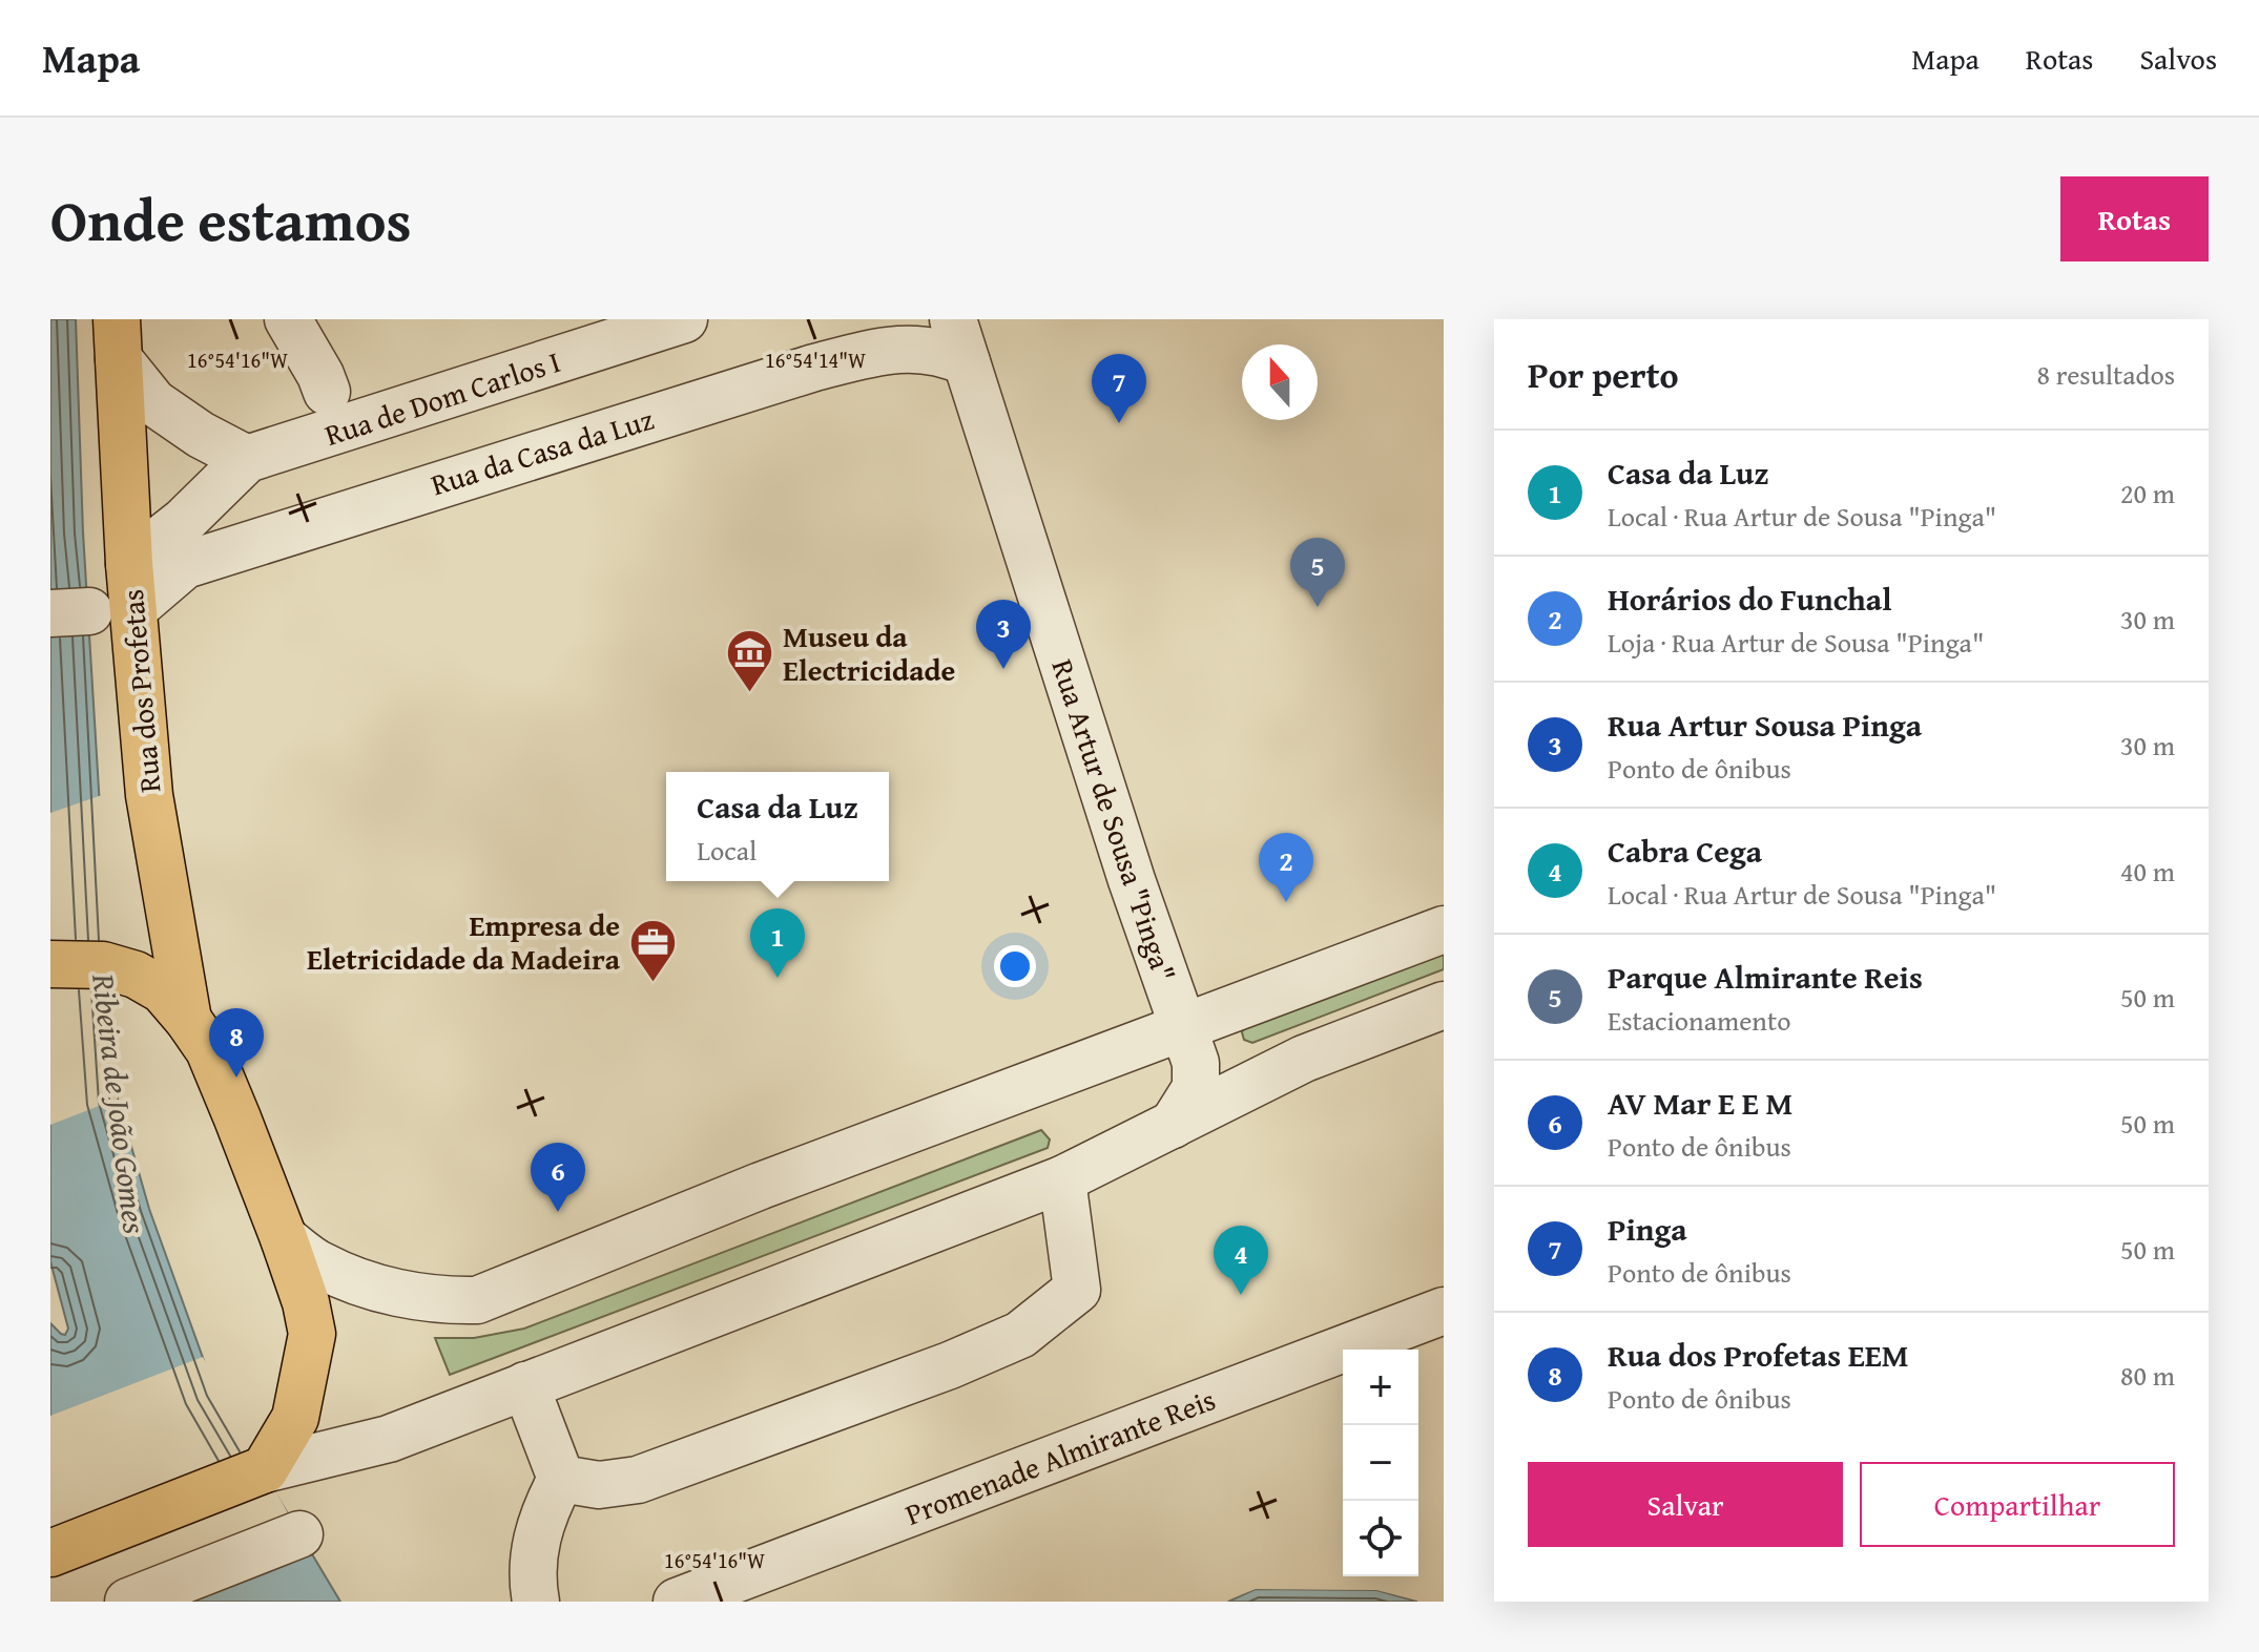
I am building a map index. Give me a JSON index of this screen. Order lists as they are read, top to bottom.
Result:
{
  "streets": {
    "main road": ["Rua dos Profetas"],
    "street": [
      "Rua de Dom Carlos I",
      "Rua da Casa da Luz",
      "Rua Artur de Sousa \"Pinga\"",
      "Promenade Almirante Reis"
    ]
  },
  "crossings": [
    ["Rua de Dom Carlos I", "Rua dos Profetas"],
    ["Rua da Casa da Luz", "Rua dos Profetas"],
    ["Rua da Casa da Luz", "Rua Artur de Sousa \"Pinga\""]
  ],
  "water": ["Ribeira de João Gomes"],
  "places": {
    "museum": ["Museu da Electricidade"],
    "office": ["Empresa de Eletricidade da Madeira"]
  },
  "north": "top",
  "page": {
    "header": "Mapa",
    "nav": ["Mapa", "Rotas", "Salvos"],
    "title": "Onde estamos",
    "buttons": [
      "Rotas",
      ["Salvar", "Compartilhar"]
    ],
    "heading": ["Por perto", "8 resultados"],
    "pins": [
      "7",
      "5",
      "3",
      "2",
      "1",
      "8",
      "6",
      "4"
    ],
    "list": [
      {
        "mark": "1",
        "name": "Casa da Luz",
        "note": "Local · Rua Artur de Sousa \"Pinga\"",
        "value": "20 m"
      },
      {
        "mark": "2",
        "name": "Horários do Funchal",
        "note": "Loja · Rua Artur de Sousa \"Pinga\"",
        "value": "30 m"
      },
      {
        "mark": "3",
        "name": "Rua Artur Sousa Pinga",
        "note": "Ponto de ônibus",
        "value": "30 m"
      },
      {
        "mark": "4",
        "name": "Cabra Cega",
        "note": "Local · Rua Artur de Sousa \"Pinga\"",
        "value": "40 m"
      },
      {
        "mark": "5",
        "name": "Parque Almirante Reis",
        "note": "Estacionamento",
        "value": "50 m"
      },
      {
        "mark": "6",
        "name": "AV Mar E E M",
        "note": "Ponto de ônibus",
        "value": "50 m"
      },
      {
        "mark": "7",
        "name": "Pinga",
        "note": "Ponto de ônibus",
        "value": "50 m"
      },
      {
        "mark": "8",
        "name": "Rua dos Profetas EEM",
        "note": "Ponto de ônibus",
        "value": "80 m"
      }
    ],
    "popup": ["Casa da Luz", "Local"],
    "map_buttons": ["+", "−"]
  },
  "coordinates": ["16°54'16\"W", "16°54'14\"W"]
}
